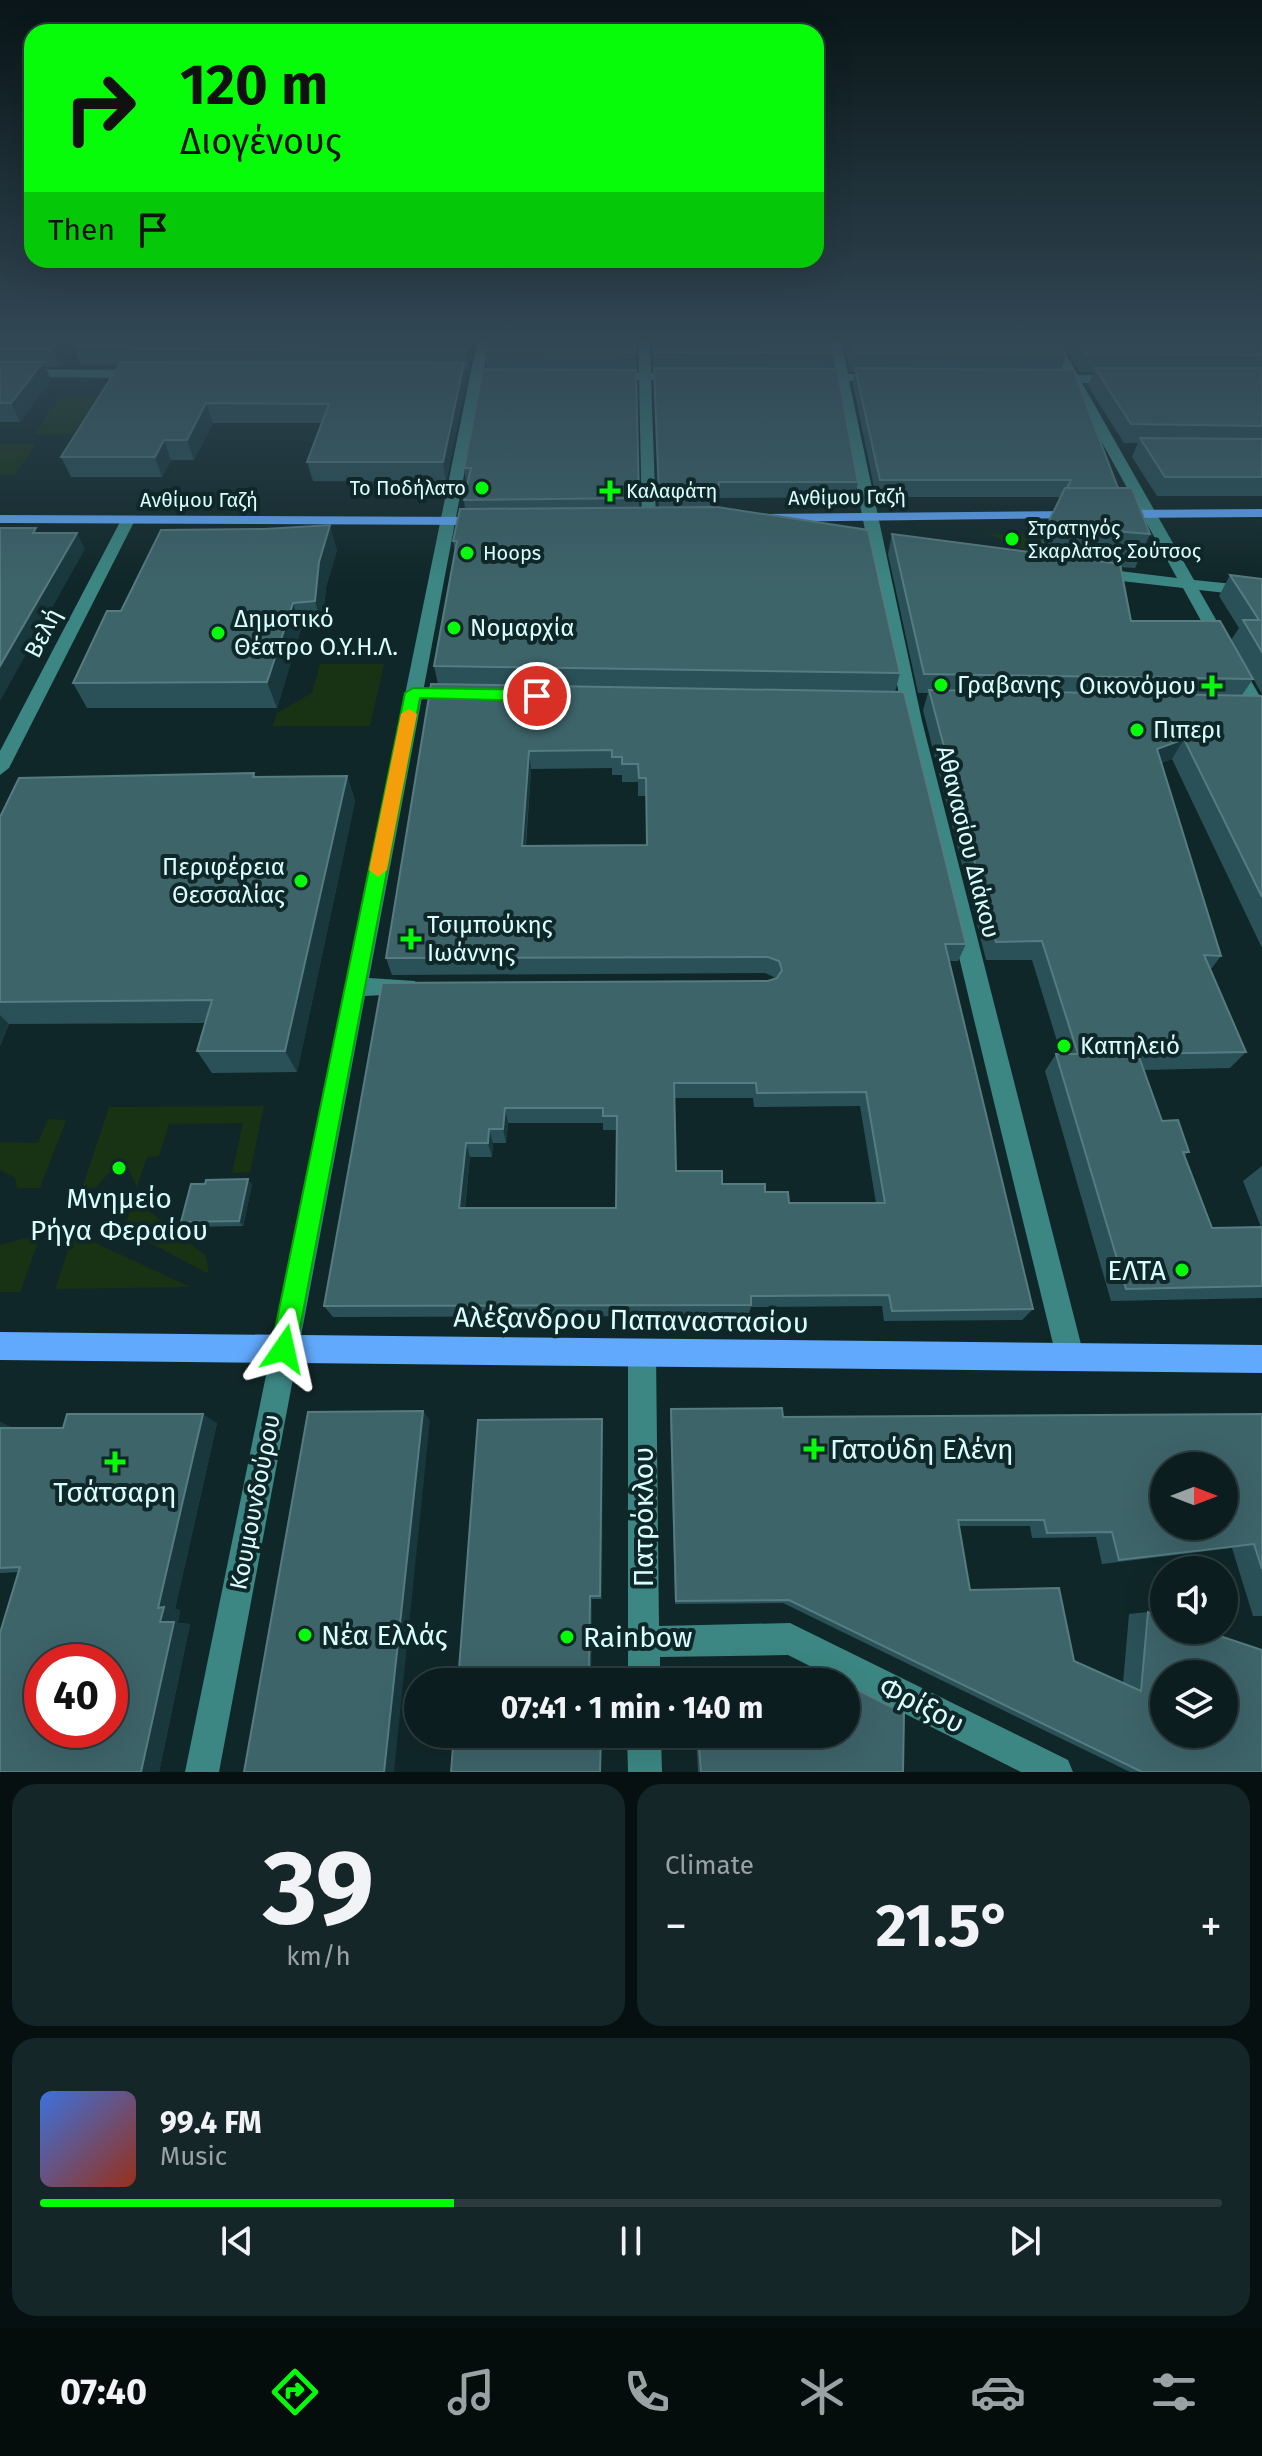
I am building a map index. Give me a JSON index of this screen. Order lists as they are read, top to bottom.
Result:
{
  "streets": {
    "main road": ["Ανθίμου Γαζή", "Αλέξανδρου Παπαναστασίου"],
    "street": [
      "Βελή",
      "Αθανασίου Διάκου",
      "Κουμουνδούρου",
      "Πατρόκλου",
      "Φρίξου"
    ]
  },
  "crossings": [
    ["Ανθίμου Γαζή", "Βελή"],
    ["Ανθίμου Γαζή", "Αθανασίου Διάκου"],
    ["Ανθίμου Γαζή", "Κουμουνδούρου"],
    ["Αθανασίου Διάκου", "Αλέξανδρου Παπαναστασίου"],
    ["Αλέξανδρου Παπαναστασίου", "Κουμουνδούρου"],
    ["Αλέξανδρου Παπαναστασίου", "Πατρόκλου"],
    ["Πατρόκλου", "Φρίξου"]
  ],
  "places": {
    "other": [
      "Το Ποδήλατο",
      "Στρατηγός Σκαρλάτος Σούτσος",
      "Hoops",
      "Νομαρχία",
      "Δημοτικό Θέατρο Ο.Υ.Η.Λ.",
      "Γραβανης",
      "Πιπερι",
      "Περιφέρεια Θεσσαλίας",
      "Καπηλειό",
      "Μνημείο Ρήγα Φεραίου",
      "ΕΛΤΑ",
      "Νέα Ελλάς",
      "Rainbow"
    ],
    "health": [
      "Καλαφάτη",
      "Οικονόμου",
      "Τσιμπούκης Ιωάννης",
      "Γατούδη Ελένη",
      "Τσάτσαρη"
    ]
  },
  "north": "right",
  "page": {
    "turn": ["120 m", "Διογένους"],
    "then": "Then",
    "limit": "40",
    "trip": "07:41 · 1 min · 140 m",
    "tile": [
      ["39", "km/h"],
      "Climate"
    ],
    "heat": ["−", "21.5°", "+"],
    "song": ["99.4 FM", "Music"],
    "tabs": "07:40"
  }
}
